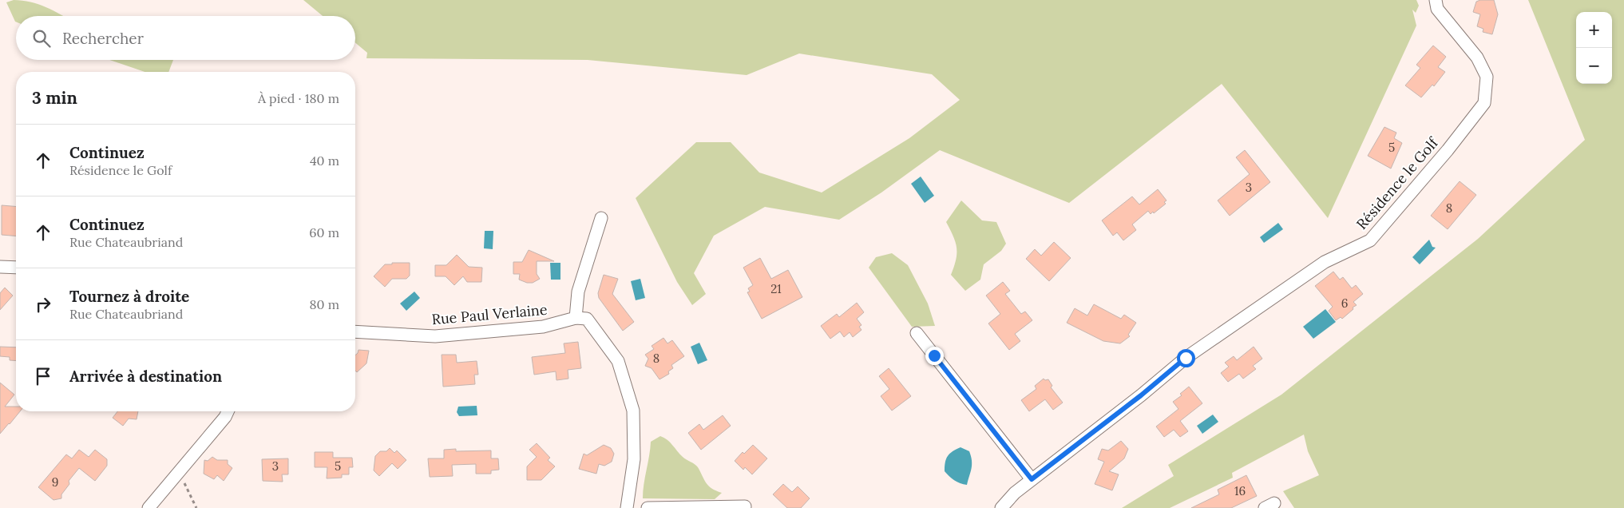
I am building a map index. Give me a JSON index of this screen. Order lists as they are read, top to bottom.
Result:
{
  "streets": {
    "street": ["Résidence le Golf", "Rue Paul Verlaine"]
  },
  "house_numbers": [
    "5",
    "3",
    "8",
    "21",
    "6",
    "8",
    "3",
    "5",
    "9",
    "16"
  ],
  "page": {
    "map_buttons": ["+", "−"],
    "search": "Rechercher",
    "heading": ["3 min", "À pied · 180 m"],
    "list": [
      ["Continuez", "Résidence le Golf", "40 m"],
      ["Continuez", "Rue Chateaubriand", "60 m"],
      ["Tournez à droite", "Rue Chateaubriand", "80 m"],
      "Arrivée à destination"
    ]
  }
}
